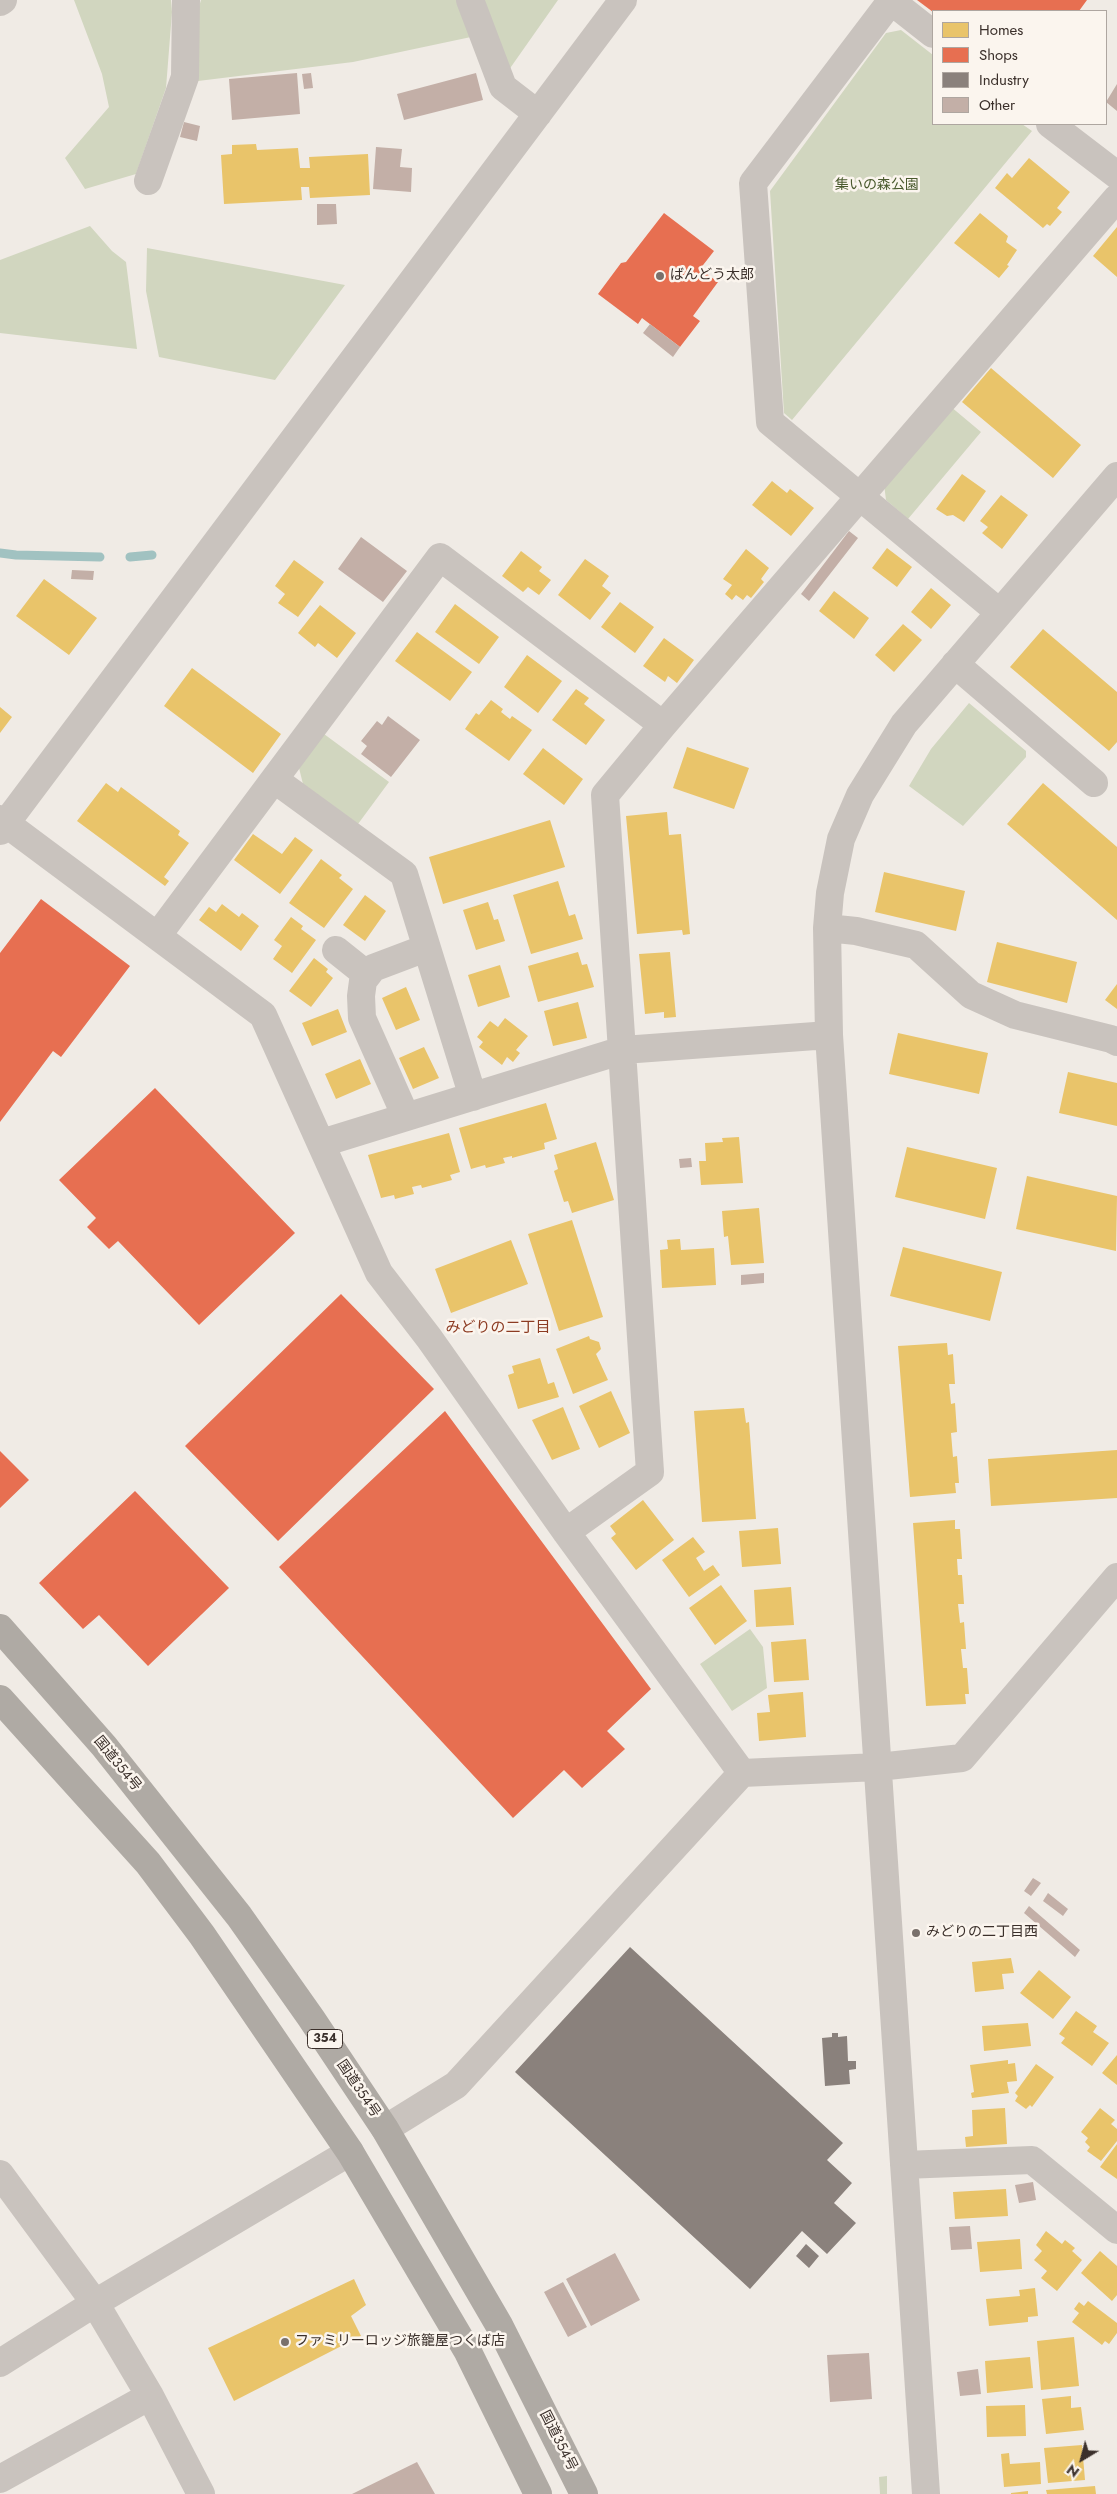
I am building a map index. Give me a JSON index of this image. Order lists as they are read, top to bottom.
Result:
{
  "streets": {
    "highway": ["国道354号", "354"]
  },
  "districts": ["みどりの二丁目"],
  "parks": ["集いの森公園"],
  "places": ["ばんどう太郎", "みどりの二丁目西", "ファミリーロッジ旅籠屋つくば店"],
  "legend": [
    "Homes",
    "Shops",
    "Industry",
    "Other"
  ],
  "north": "bottom left"
}
